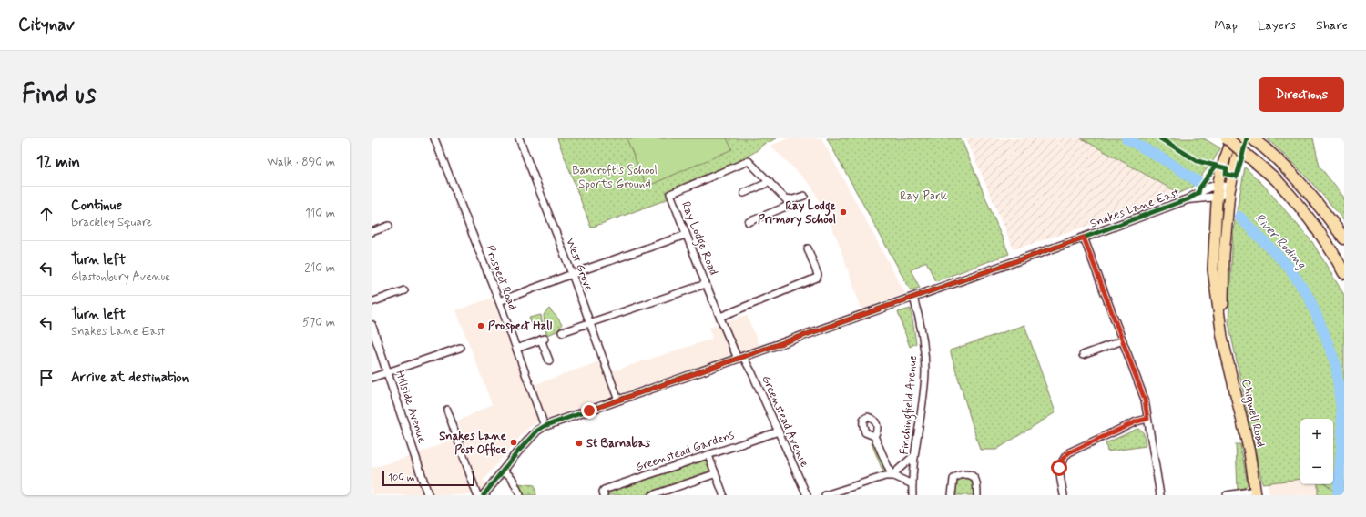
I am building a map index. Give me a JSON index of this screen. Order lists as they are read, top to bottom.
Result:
{
  "streets": {
    "main road": ["Chigwell Road"],
    "street": [
      "Snakes Lane East",
      "Ray Lodge Road",
      "West Grove",
      "Prospect Road",
      "Finchingfield Avenue",
      "Hillside Avenue",
      "Greenstead Avenue",
      "Greenstead Gardens"
    ]
  },
  "crossings": [
    ["Snakes Lane East", "Ray Lodge Road"],
    ["Snakes Lane East", "West Grove"],
    ["Snakes Lane East", "Prospect Road"],
    ["Snakes Lane East", "Finchingfield Avenue"],
    ["Snakes Lane East", "Chigwell Road"],
    ["Snakes Lane East", "Greenstead Avenue"],
    ["Ray Lodge Road", "Greenstead Avenue"],
    ["Greenstead Avenue", "Greenstead Gardens"]
  ],
  "water": ["River Roding"],
  "parks": ["Bancroft's School Sports Ground", "Ray Park"],
  "places": [
    "Ray Lodge Primary School",
    "Prospect Hall",
    "Snakes Lane Post Office",
    "St Barnabas"
  ],
  "scale_bar": "100 m",
  "page": {
    "header": "Citynav",
    "nav": ["Map", "Layers", "Share"],
    "buttons": "Directions",
    "title": "Find us",
    "heading": ["12 min", "Walk · 890 m"],
    "list": [
      ["Continue", "Brackley Square", "110 m"],
      ["Turn left", "Glastonbury Avenue", "210 m"],
      ["Turn left", "Snakes Lane East", "570 m"],
      "Arrive at destination"
    ],
    "map_buttons": ["+", "−"],
    "scale": "100 m"
  }
}
